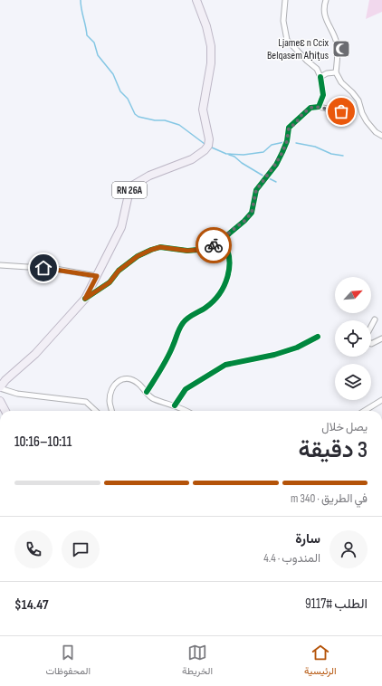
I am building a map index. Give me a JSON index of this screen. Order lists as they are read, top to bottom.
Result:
{
  "streets": {
    "main road": ["RN 26A"]
  },
  "places": {
    "mosque": ["Ljameɛ n Ccix Belqasem Aḥiṭus"]
  },
  "north": "top right",
  "page": {
    "heading": ["3 دقيقة", "يصل خلال", "10:11–10:16"],
    "panel": [
      "سارة",
      "المندوب · 4.4",
      "الطلب #9117",
      "$14.47"
    ],
    "bar": "في الطريق · 340 m",
    "tabs": ["الرئيسية", "الخريطة", "المحفوظات"]
  }
}
